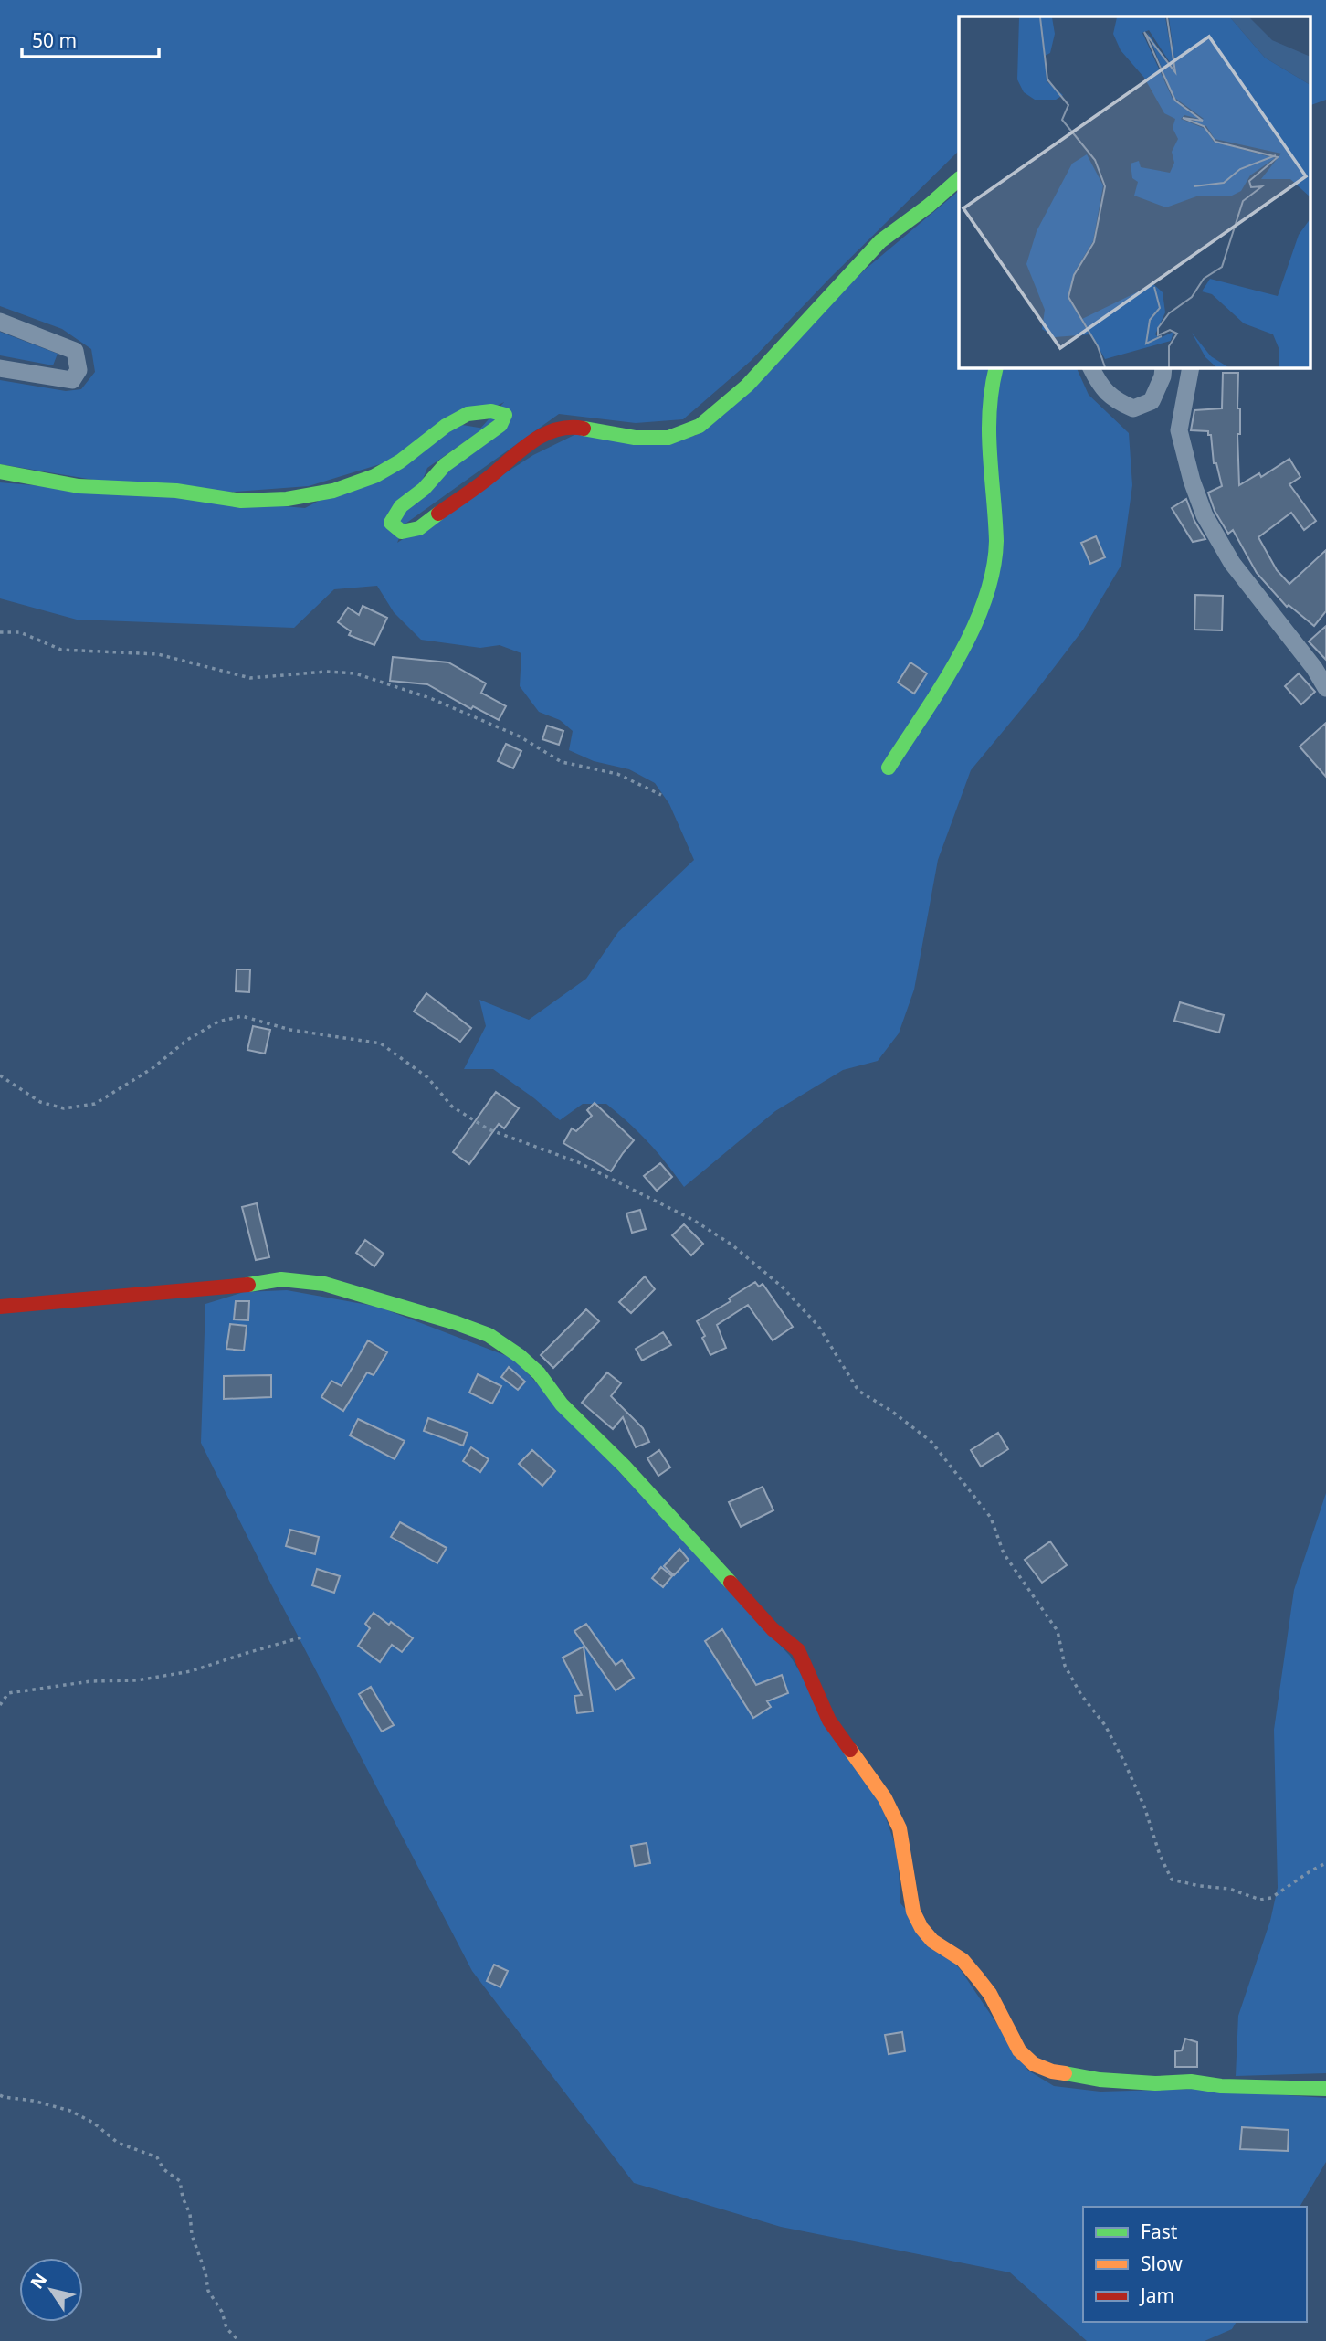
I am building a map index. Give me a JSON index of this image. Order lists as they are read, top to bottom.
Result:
{
  "legend": ["Fast", "Slow", "Jam"],
  "scale_bar": "50 m",
  "north": "top left"
}
